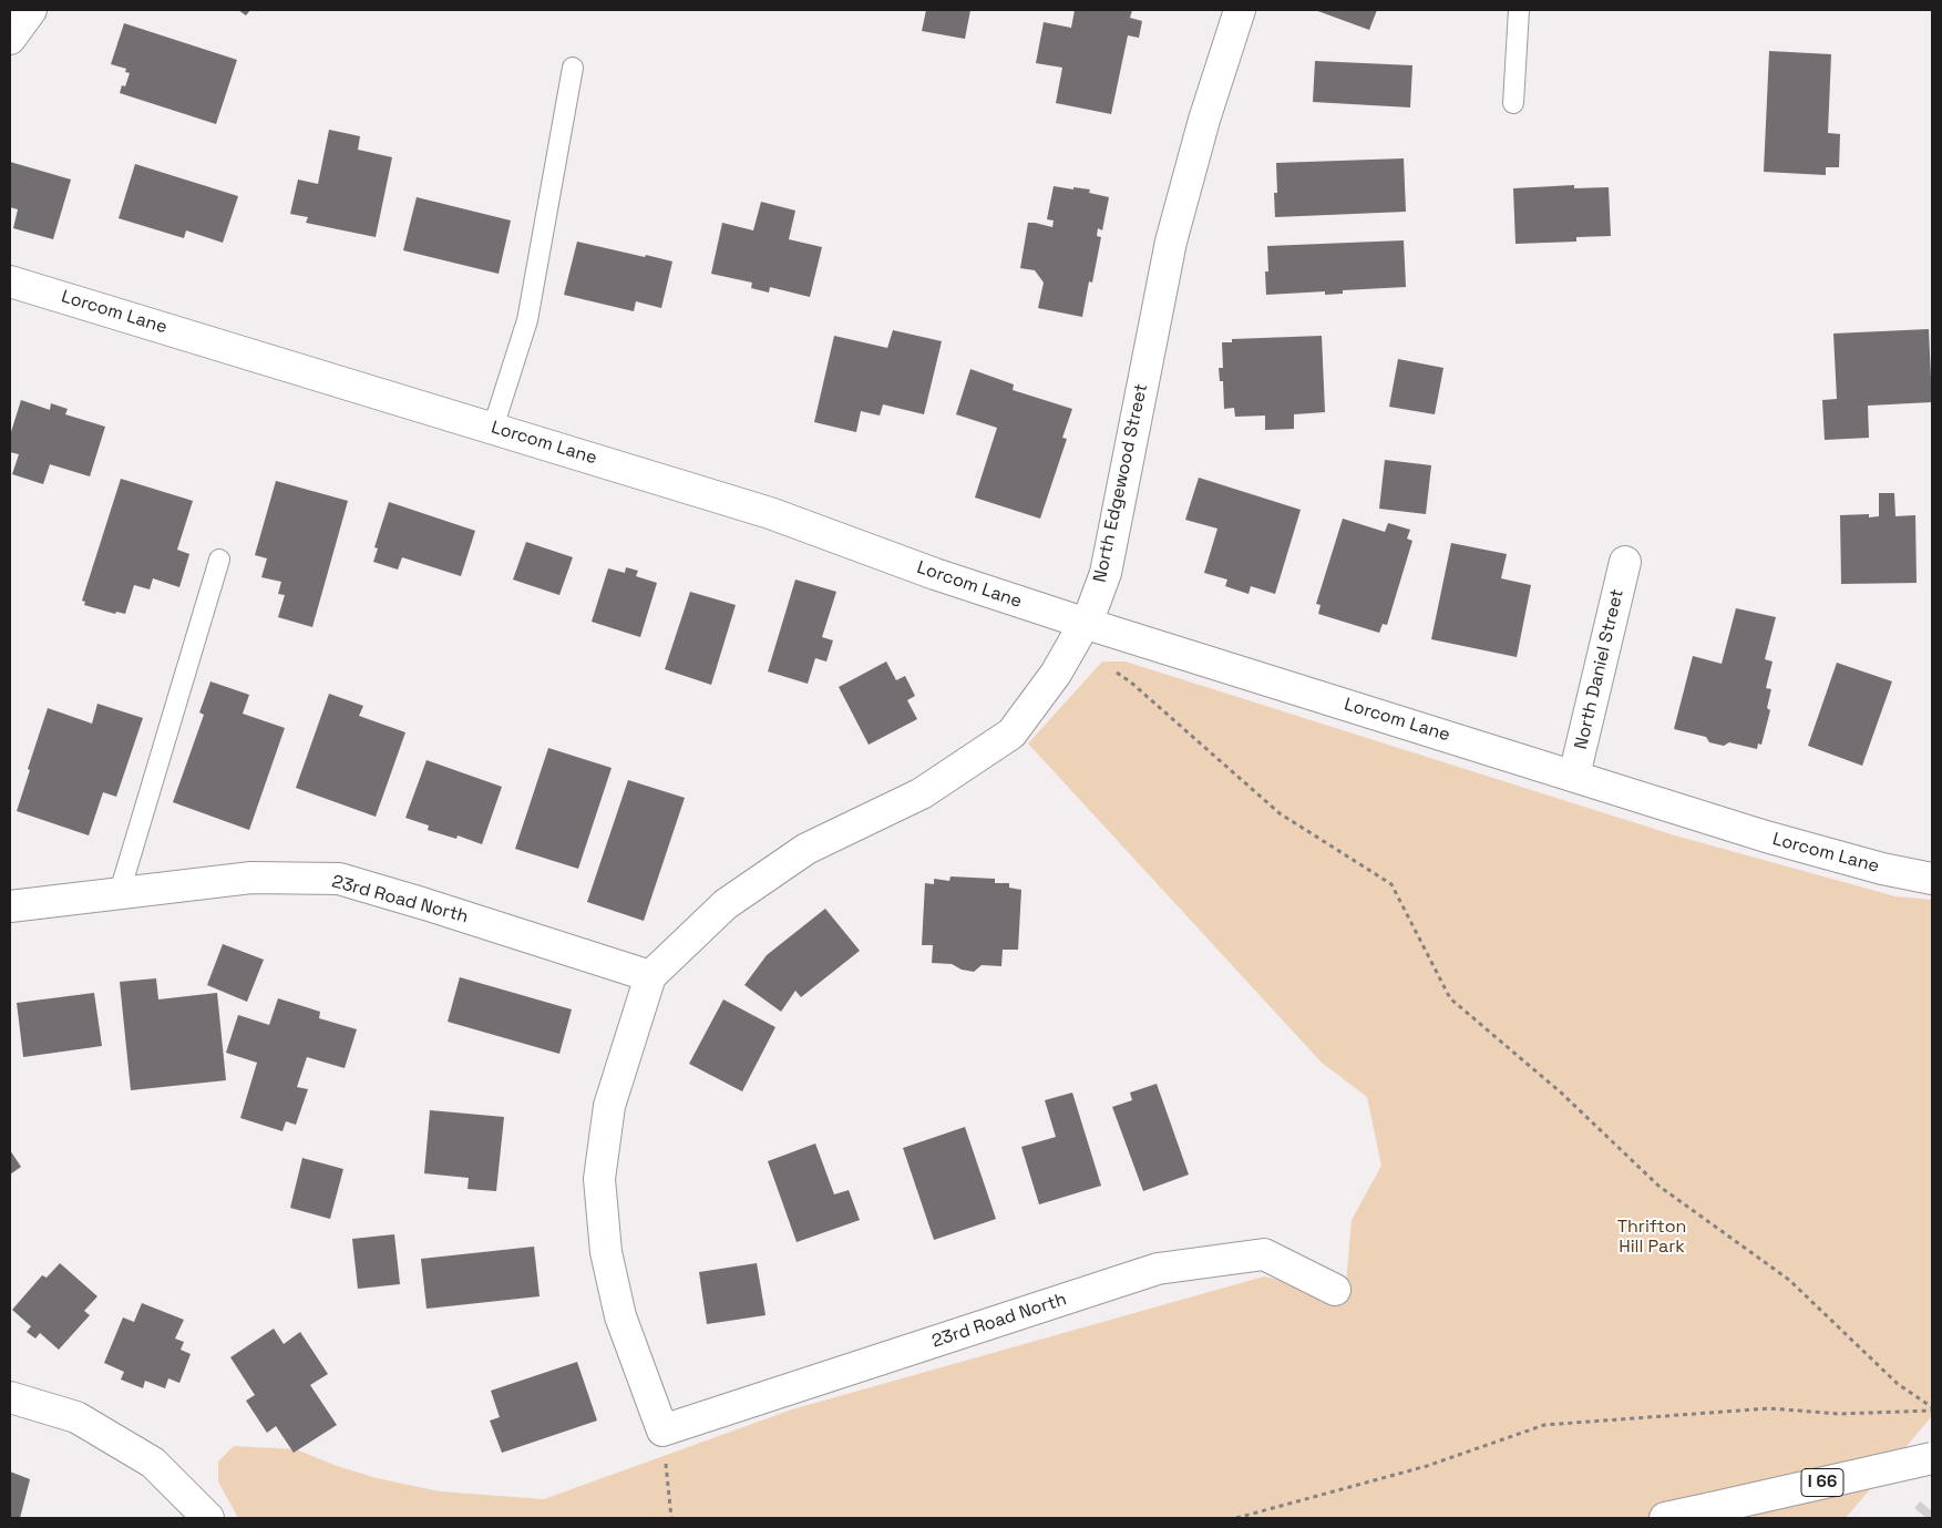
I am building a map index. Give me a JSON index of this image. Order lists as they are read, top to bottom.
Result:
{
  "streets": {
    "main road": [
      "Lorcom Lane",
      "North Edgewood Street",
      "North Daniel Street",
      "23rd Road North",
      "I 66"
    ]
  },
  "crossings": [
    ["Lorcom Lane", "North Edgewood Street"],
    ["Lorcom Lane", "North Daniel Street"],
    ["North Edgewood Street", "23rd Road North"]
  ],
  "parks": ["Thrifton Hill Park"]
}
